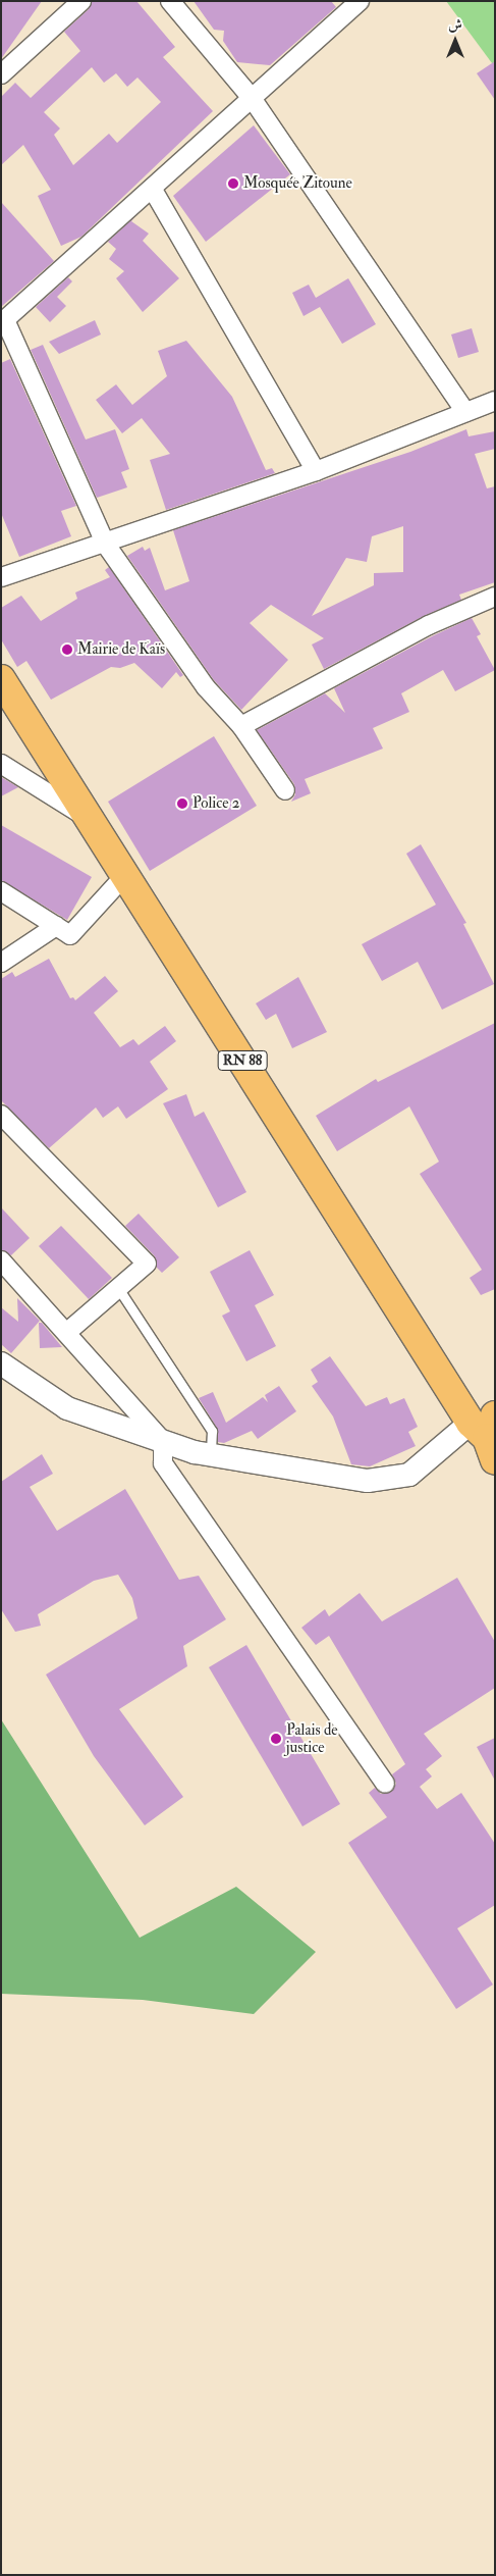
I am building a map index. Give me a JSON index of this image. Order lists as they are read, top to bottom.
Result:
{
  "streets": {
    "main road": ["RN 88"]
  },
  "places": [
    "Mosquée Zitoune",
    "Mairie de Kaïs",
    "Police 2",
    "Palais de justice"
  ],
  "north": "top"
}
